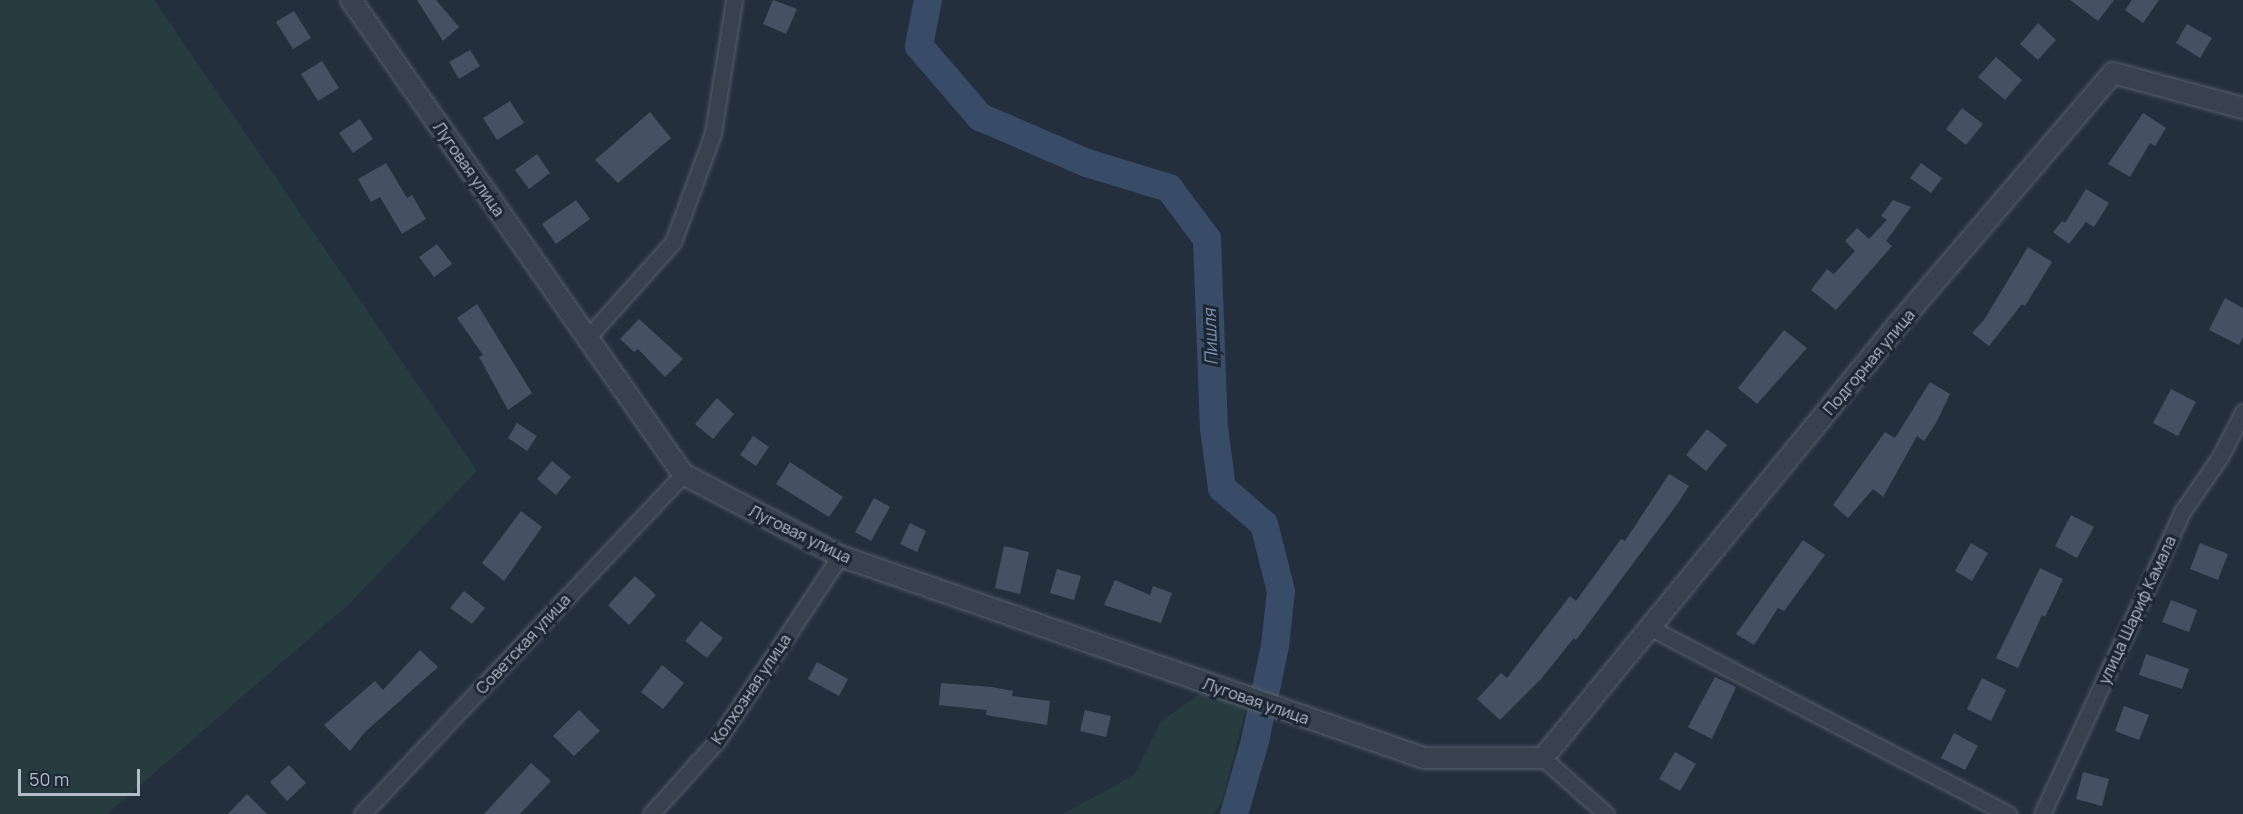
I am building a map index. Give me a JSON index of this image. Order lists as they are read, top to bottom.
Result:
{
  "streets": {
    "street": [
      "Луговая улица",
      "Подгорная улица",
      "улица Шариф Камала",
      "Советская улица",
      "Колхозная улица"
    ]
  },
  "crossings": [
    ["Луговая улица", "Подгорная улица"],
    ["Луговая улица", "Советская улица"],
    ["Луговая улица", "Колхозная улица"]
  ],
  "water": ["Пишля"],
  "scale_bar": "50 m"
}
